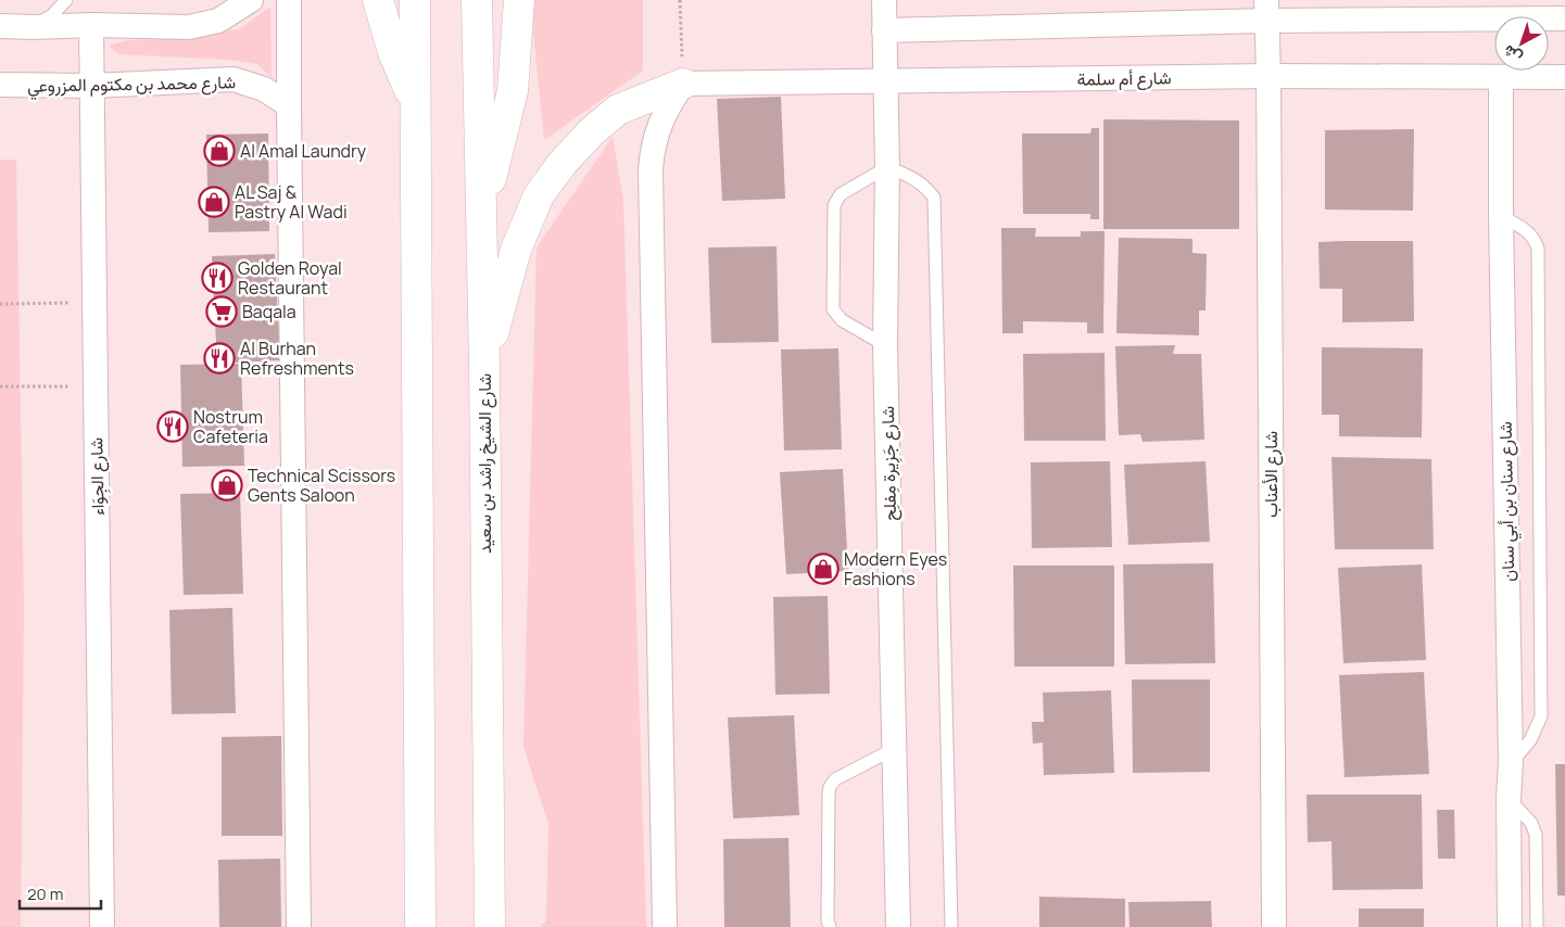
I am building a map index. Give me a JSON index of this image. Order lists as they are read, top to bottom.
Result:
{
  "streets": {
    "main road": ["شارع الشيخ راشد بن سعيد"],
    "street": [
      "شارع أم سلمة",
      "شارع محمد بن مكتوم المزروعي",
      "شارع جَزِيرة مِفلِح",
      "شارع الأعناب",
      "شارع الجِوَاء",
      "شارع سنان بن أبي سنان"
    ]
  },
  "crossings": [
    ["شارع أم سلمة", "شارع جَزِيرة مِفلِح"],
    ["شارع أم سلمة", "شارع الأعناب"],
    ["شارع أم سلمة", "شارع سنان بن أبي سنان"],
    ["شارع محمد بن مكتوم المزروعي", "شارع الجِوَاء"]
  ],
  "places": {
    "shop": [
      "Al Amal Laundry",
      "AL Saj & Pastry Al Wadi",
      "Technical Scissors Gents Saloon",
      "Modern Eyes Fashions"
    ],
    "restaurant": ["Golden Royal Restaurant", "Al Burhan Refreshments", "Nostrum Cafeteria"],
    "supermarket": ["Baqala"]
  },
  "scale_bar": "20 m",
  "north": "bottom left"
}
